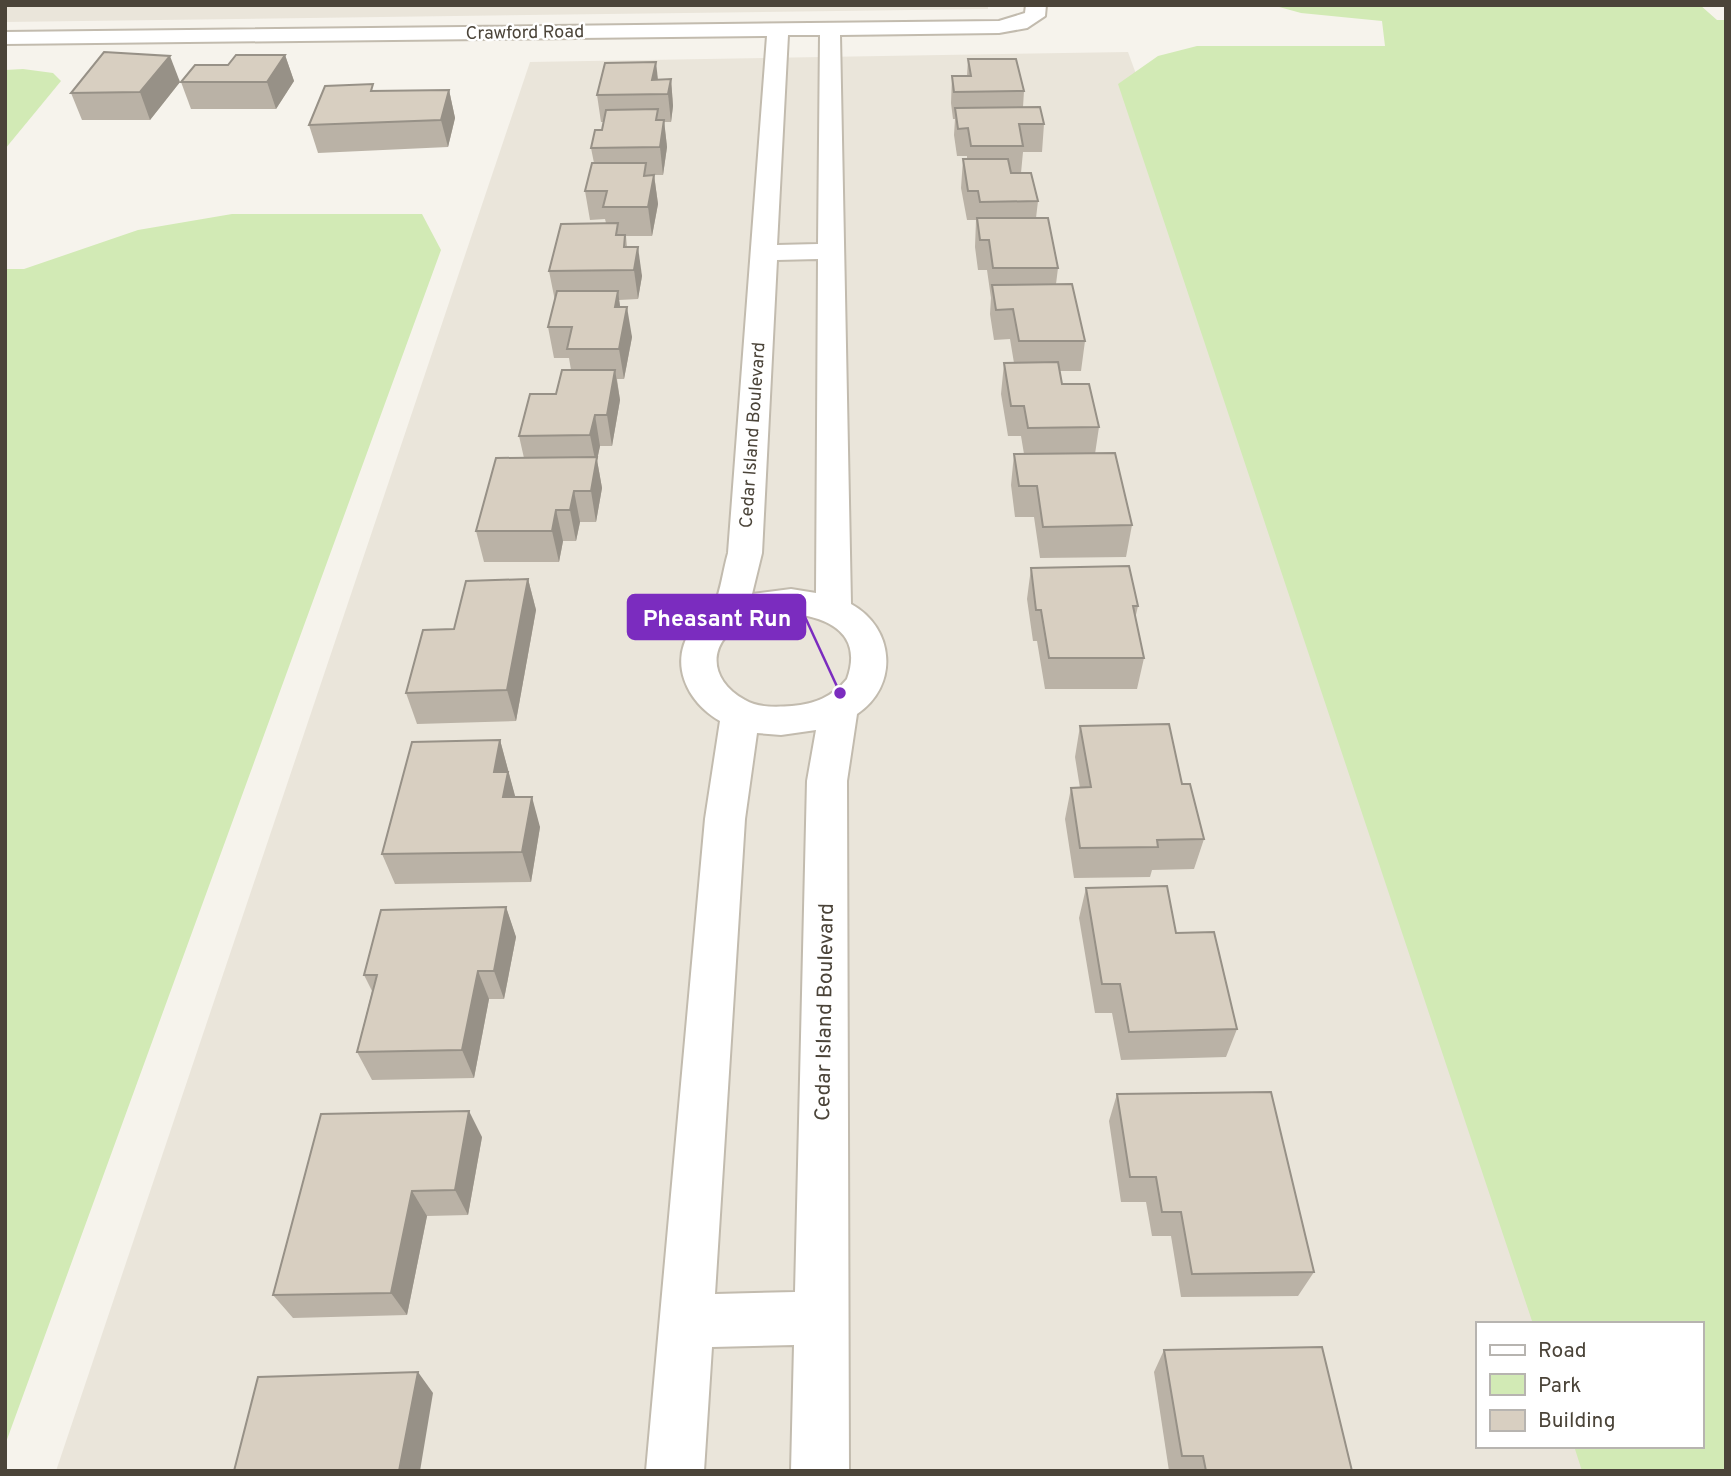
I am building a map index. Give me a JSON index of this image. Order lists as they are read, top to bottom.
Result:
{
  "streets": {
    "street": ["Crawford Road", "Cedar Island Boulevard"]
  },
  "crossings": [
    ["Crawford Road", "Cedar Island Boulevard"]
  ],
  "places": ["Pheasant Run"],
  "legend": ["Road", "Park", "Building"]
}
